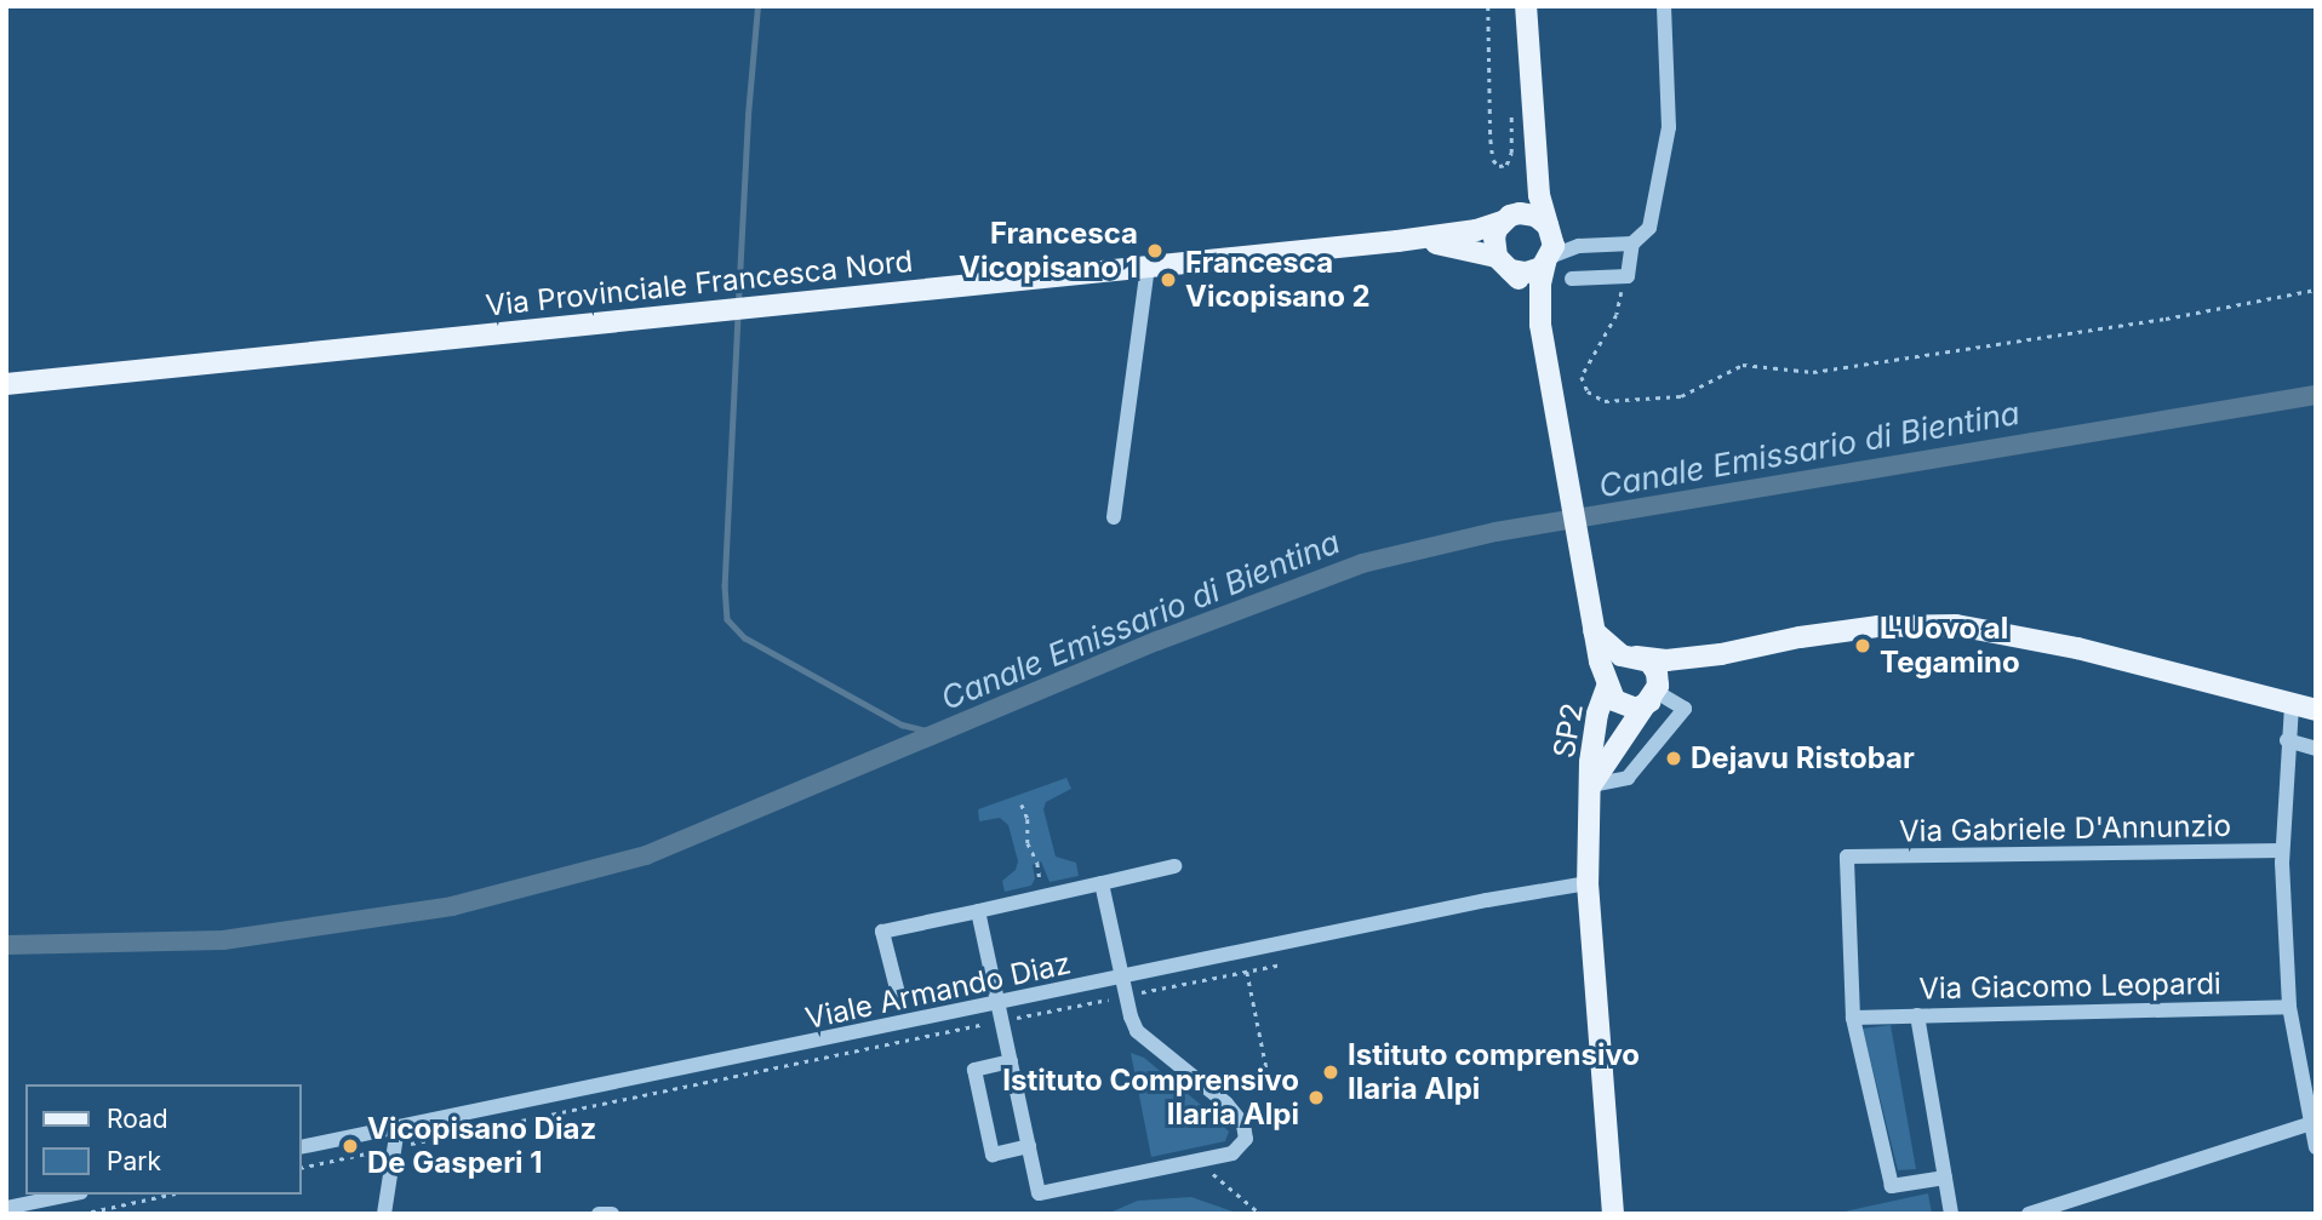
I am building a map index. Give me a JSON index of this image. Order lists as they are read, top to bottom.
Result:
{
  "streets": {
    "main road": ["Via Provinciale Francesca Nord", "SP2"],
    "street": ["Via Gabriele D'Annunzio", "Via Giacomo Leopardi", "Viale Armando Diaz"]
  },
  "crossings": [
    ["SP2", "Viale Armando Diaz"],
    ["Via Gabriele D'Annunzio", "Via Giacomo Leopardi"]
  ],
  "water": ["Canale Emissario di Bientina"],
  "places": [
    "Francesca Vicopisano 1",
    "Francesca Vicopisano 2",
    "L'Uovo al Tegamino",
    "Dejavu Ristobar",
    "Istituto comprensivo Ilaria Alpi",
    "Istituto Comprensivo Ilaria Alpi",
    "Vicopisano Diaz De Gasperi 1"
  ],
  "legend": ["Road", "Park"]
}
